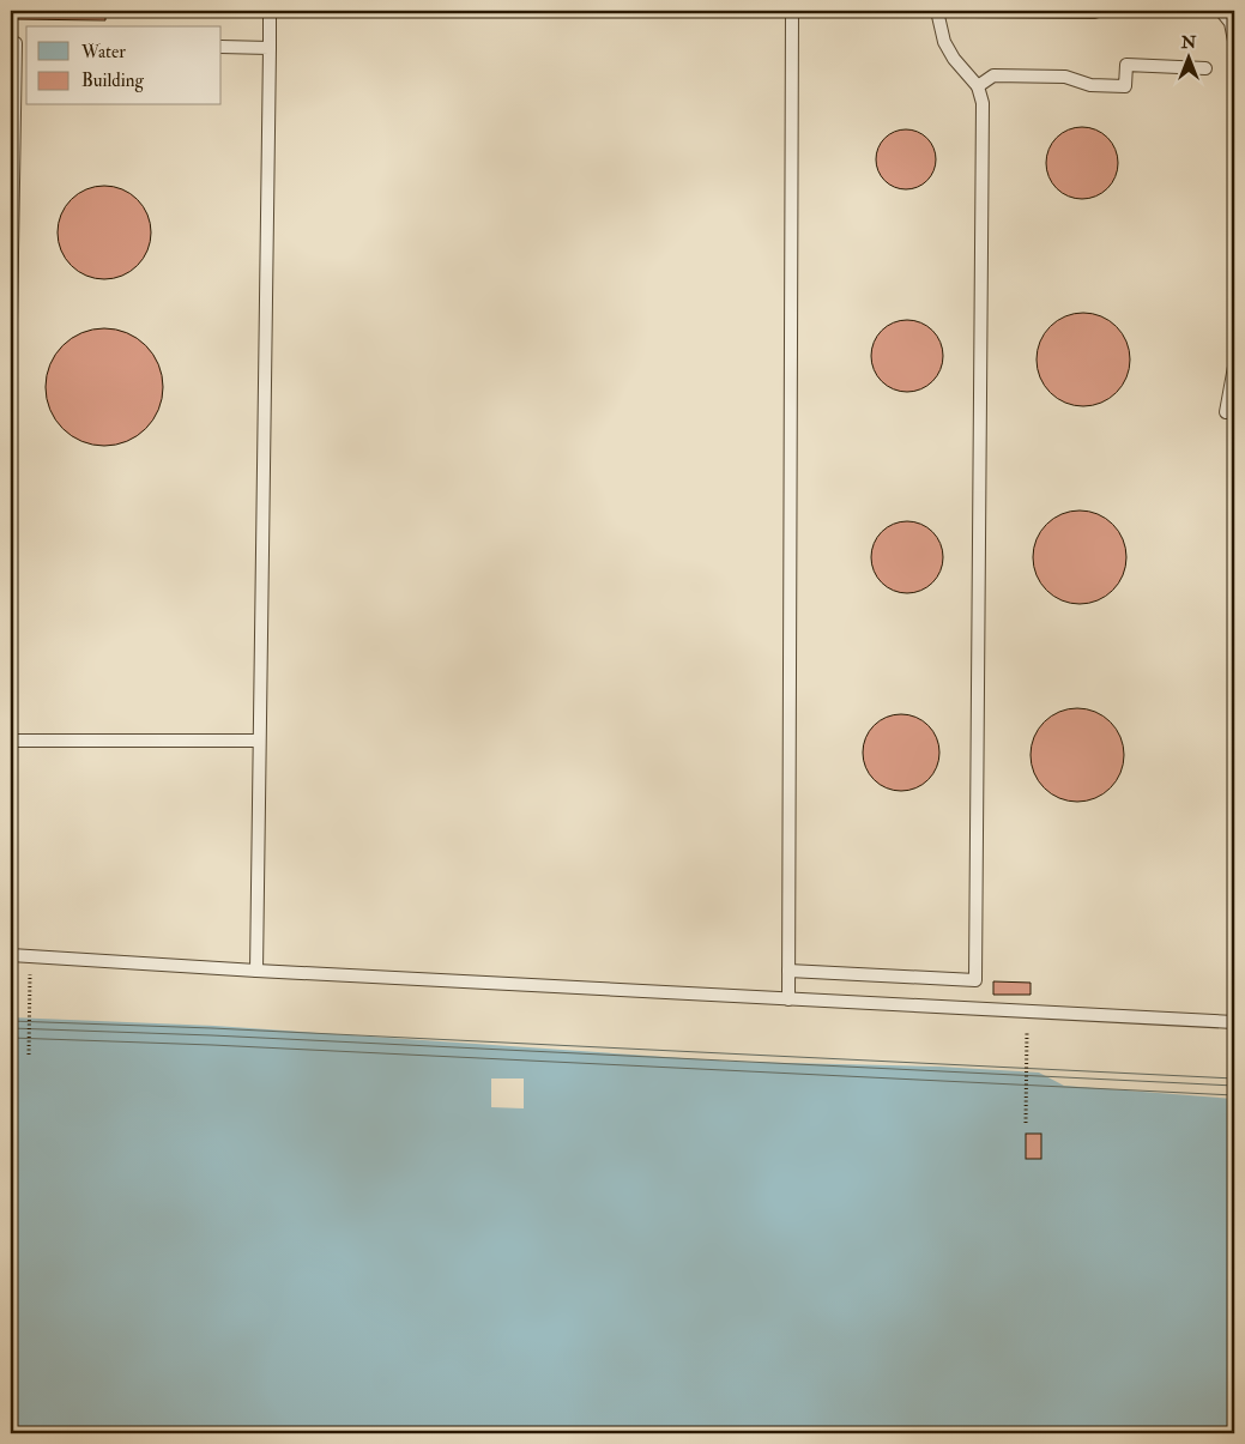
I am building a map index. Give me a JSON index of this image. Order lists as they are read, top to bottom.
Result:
{
  "legend": ["Water", "Building"],
  "north": "top"
}
